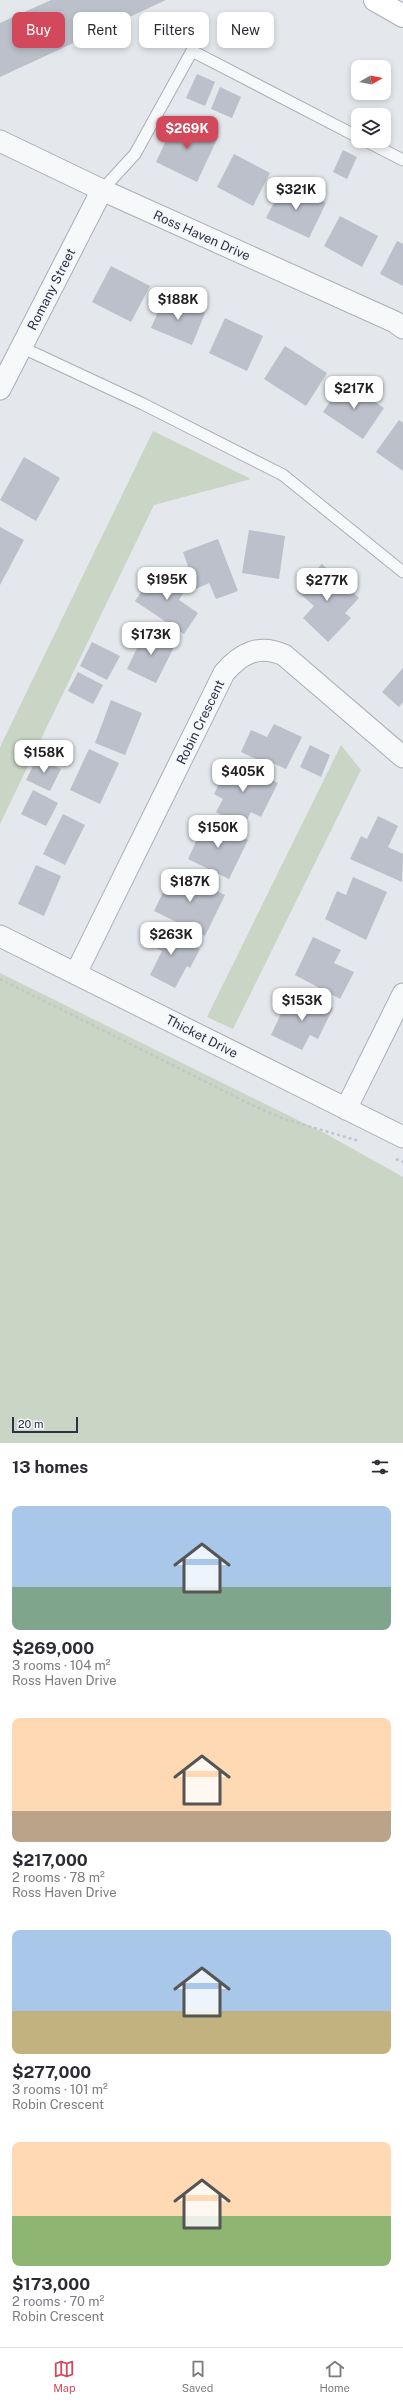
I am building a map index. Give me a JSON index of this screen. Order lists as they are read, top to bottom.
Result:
{
  "streets": {
    "street": [
      "Ross Haven Drive",
      "Romany Street",
      "Robin Crescent",
      "Thicket Drive"
    ]
  },
  "crossings": [
    ["Ross Haven Drive", "Romany Street"],
    ["Robin Crescent", "Thicket Drive"]
  ],
  "scale_bar": "20 m",
  "north": "right",
  "page": {
    "chip": [
      "Buy",
      "Rent",
      "Filters",
      "New"
    ],
    "price": [
      "$269K",
      "$321K",
      "$188K",
      "$217K",
      "$195K",
      "$277K",
      "$173K",
      "$158K",
      "$405K",
      "$150K",
      "$187K",
      "$263K",
      "$153K"
    ],
    "scale": "20 m",
    "heading": "13 homes",
    "list": [
      {
        "name": "$269,000",
        "note": "3 rooms · 104 m² · Ross Haven Drive"
      },
      {
        "name": "$217,000",
        "note": "2 rooms · 78 m² · Ross Haven Drive"
      },
      {
        "name": "$277,000",
        "note": "3 rooms · 101 m² · Robin Crescent"
      },
      {
        "name": "$173,000",
        "note": "2 rooms · 70 m² · Robin Crescent"
      }
    ],
    "tabs": ["Map", "Saved", "Home"]
  }
}
